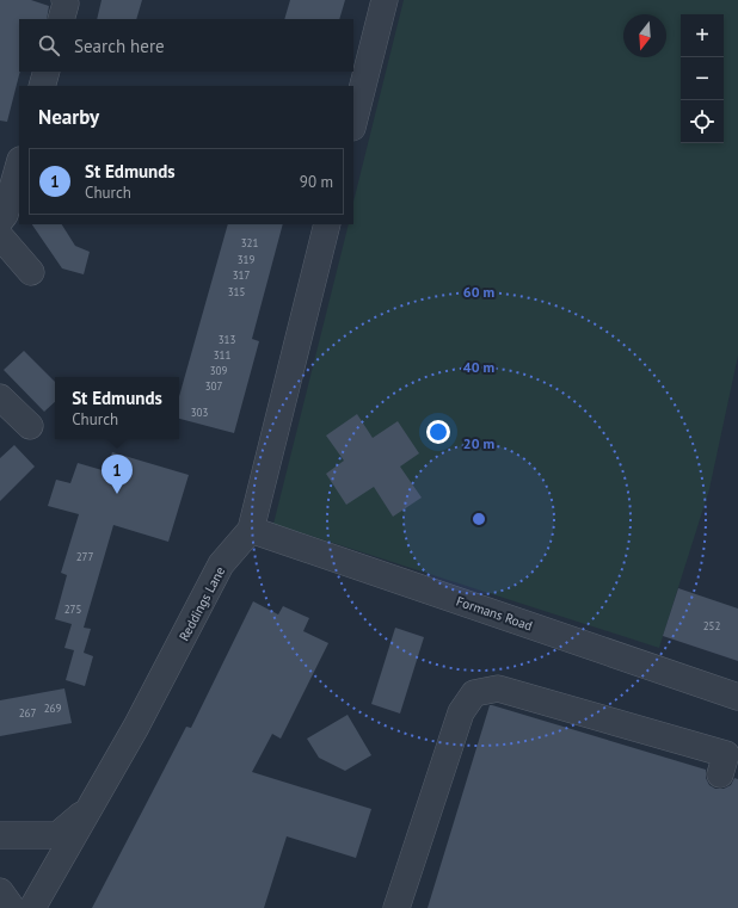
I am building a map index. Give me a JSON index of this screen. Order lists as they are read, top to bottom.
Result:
{
  "streets": {
    "street": ["Reddings Lane", "Formans Road"]
  },
  "crossings": [
    ["Reddings Lane", "Formans Road"]
  ],
  "house_numbers": [
    "321",
    "319",
    "317",
    "315",
    "313",
    "311",
    "309",
    "307",
    "303",
    "277",
    "275",
    "252",
    "269",
    "267"
  ],
  "north": "bottom",
  "page": {
    "map_buttons": ["+", "−"],
    "search": "Search here",
    "heading": "Nearby",
    "list": [
      {
        "mark": "1",
        "name": "St Edmunds",
        "note": "Church",
        "value": "90 m"
      }
    ],
    "popup": ["St Edmunds", "Church"],
    "pins": "1"
  },
  "rings": ["60 m", "40 m", "20 m"]
}
